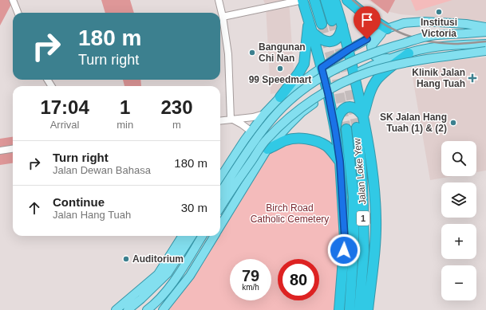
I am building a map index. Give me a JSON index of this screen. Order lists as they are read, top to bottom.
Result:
{
  "streets": {
    "highway": ["Jalan Loke Yew", "1"]
  },
  "parks": ["Birch Road Catholic Cemetery"],
  "places": {
    "other": [
      "Institusi Victoria",
      "Bangunan Chi Nan",
      "99 Speedmart",
      "SK Jalan Hang Tuah (1) & (2)",
      "Auditorium"
    ],
    "health": ["Klinik Jalan Hang Tuah"]
  },
  "page": {
    "turn": ["180 m", "Turn right"],
    "eta": [
      "17:04",
      "Arrival",
      "1",
      "min",
      "230",
      "m"
    ],
    "list": [
      {
        "name": "Turn right",
        "note": "Jalan Dewan Bahasa",
        "value": "180 m"
      },
      {
        "name": "Continue",
        "note": "Jalan Hang Tuah",
        "value": "30 m"
      }
    ],
    "map_buttons": ["+", "−"],
    "speed": "79 km/h",
    "limit": "80"
  }
}
